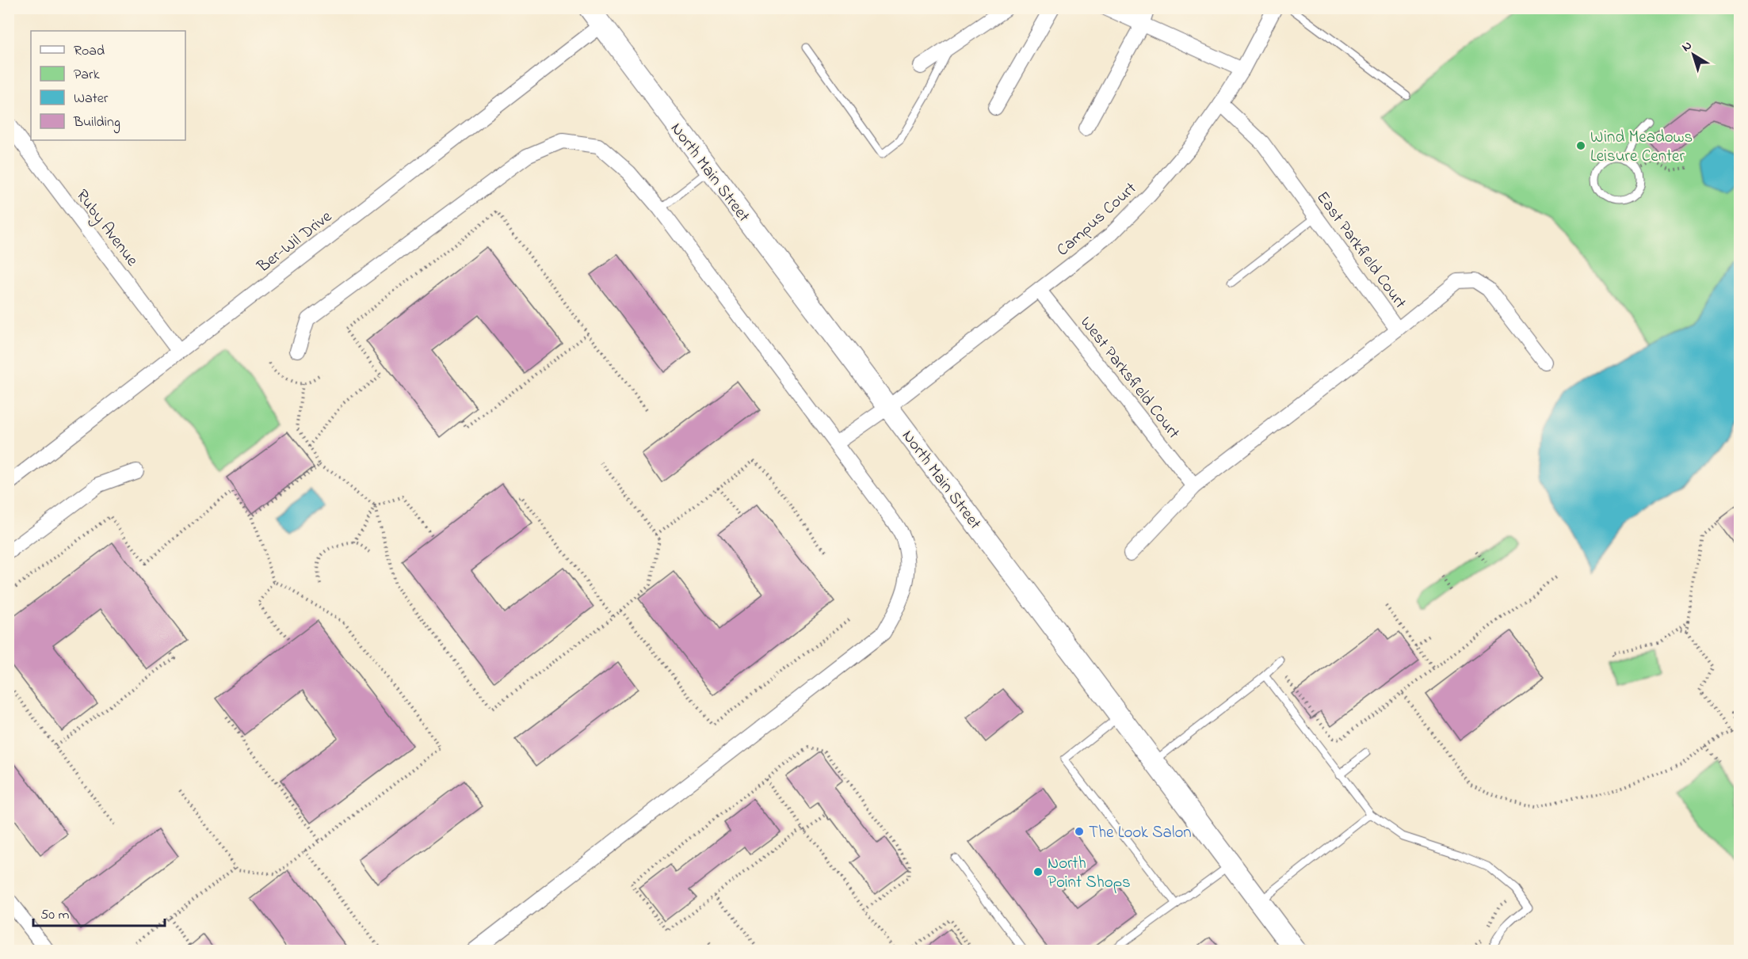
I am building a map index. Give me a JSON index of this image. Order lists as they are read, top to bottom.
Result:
{
  "streets": {
    "main road": ["North Main Street"],
    "street": [
      "Campus Court",
      "Ruby Avenue",
      "Ber-Wil Drive",
      "East Parkfield Court",
      "West Parksfield Court"
    ]
  },
  "crossings": [
    ["North Main Street", "Campus Court"],
    ["North Main Street", "Ber-Wil Drive"],
    ["Campus Court", "East Parkfield Court"],
    ["Campus Court", "West Parksfield Court"],
    ["Ruby Avenue", "Ber-Wil Drive"]
  ],
  "places": ["Wind Meadows Leisure Center", "The Look Salon", "North Point Shops"],
  "legend": [
    "Road",
    "Park",
    "Water",
    "Building"
  ],
  "scale_bar": "50 m",
  "north": "top left"
}
